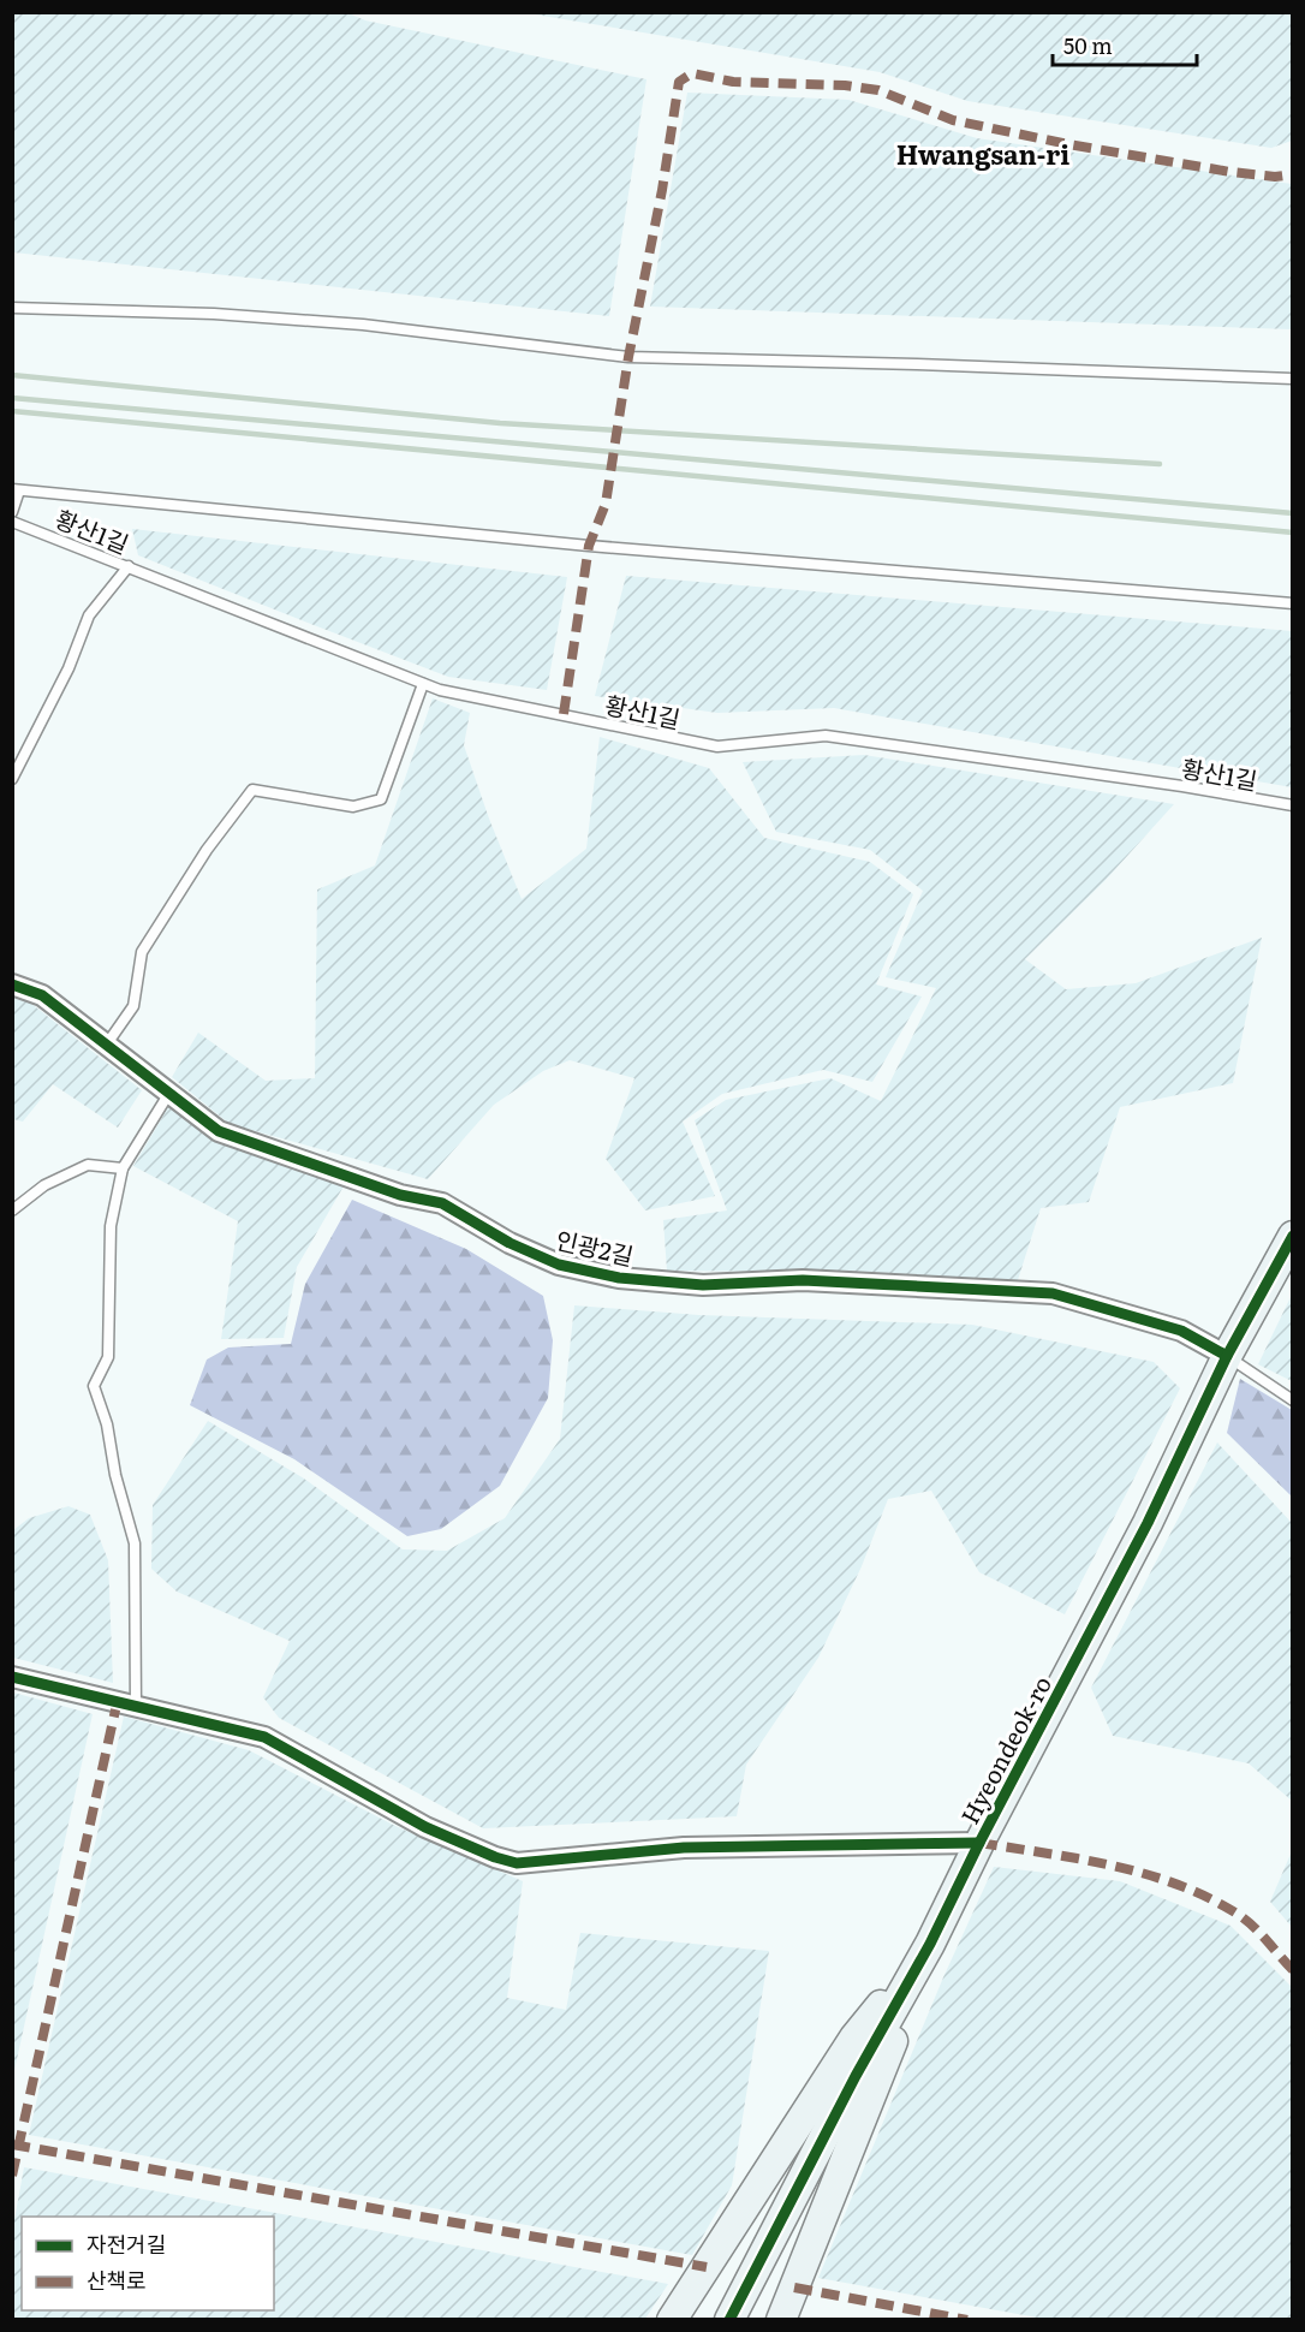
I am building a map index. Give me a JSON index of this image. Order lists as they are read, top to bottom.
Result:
{
  "streets": {
    "street": ["인광2길", "Hyeondeok-ro"],
    "lane": ["황산1길"]
  },
  "crossings": [
    ["인광2길", "Hyeondeok-ro"]
  ],
  "districts": ["Hwangsan-ri"],
  "legend": ["자전거길", "산책로"],
  "scale_bar": "50 m"
}
